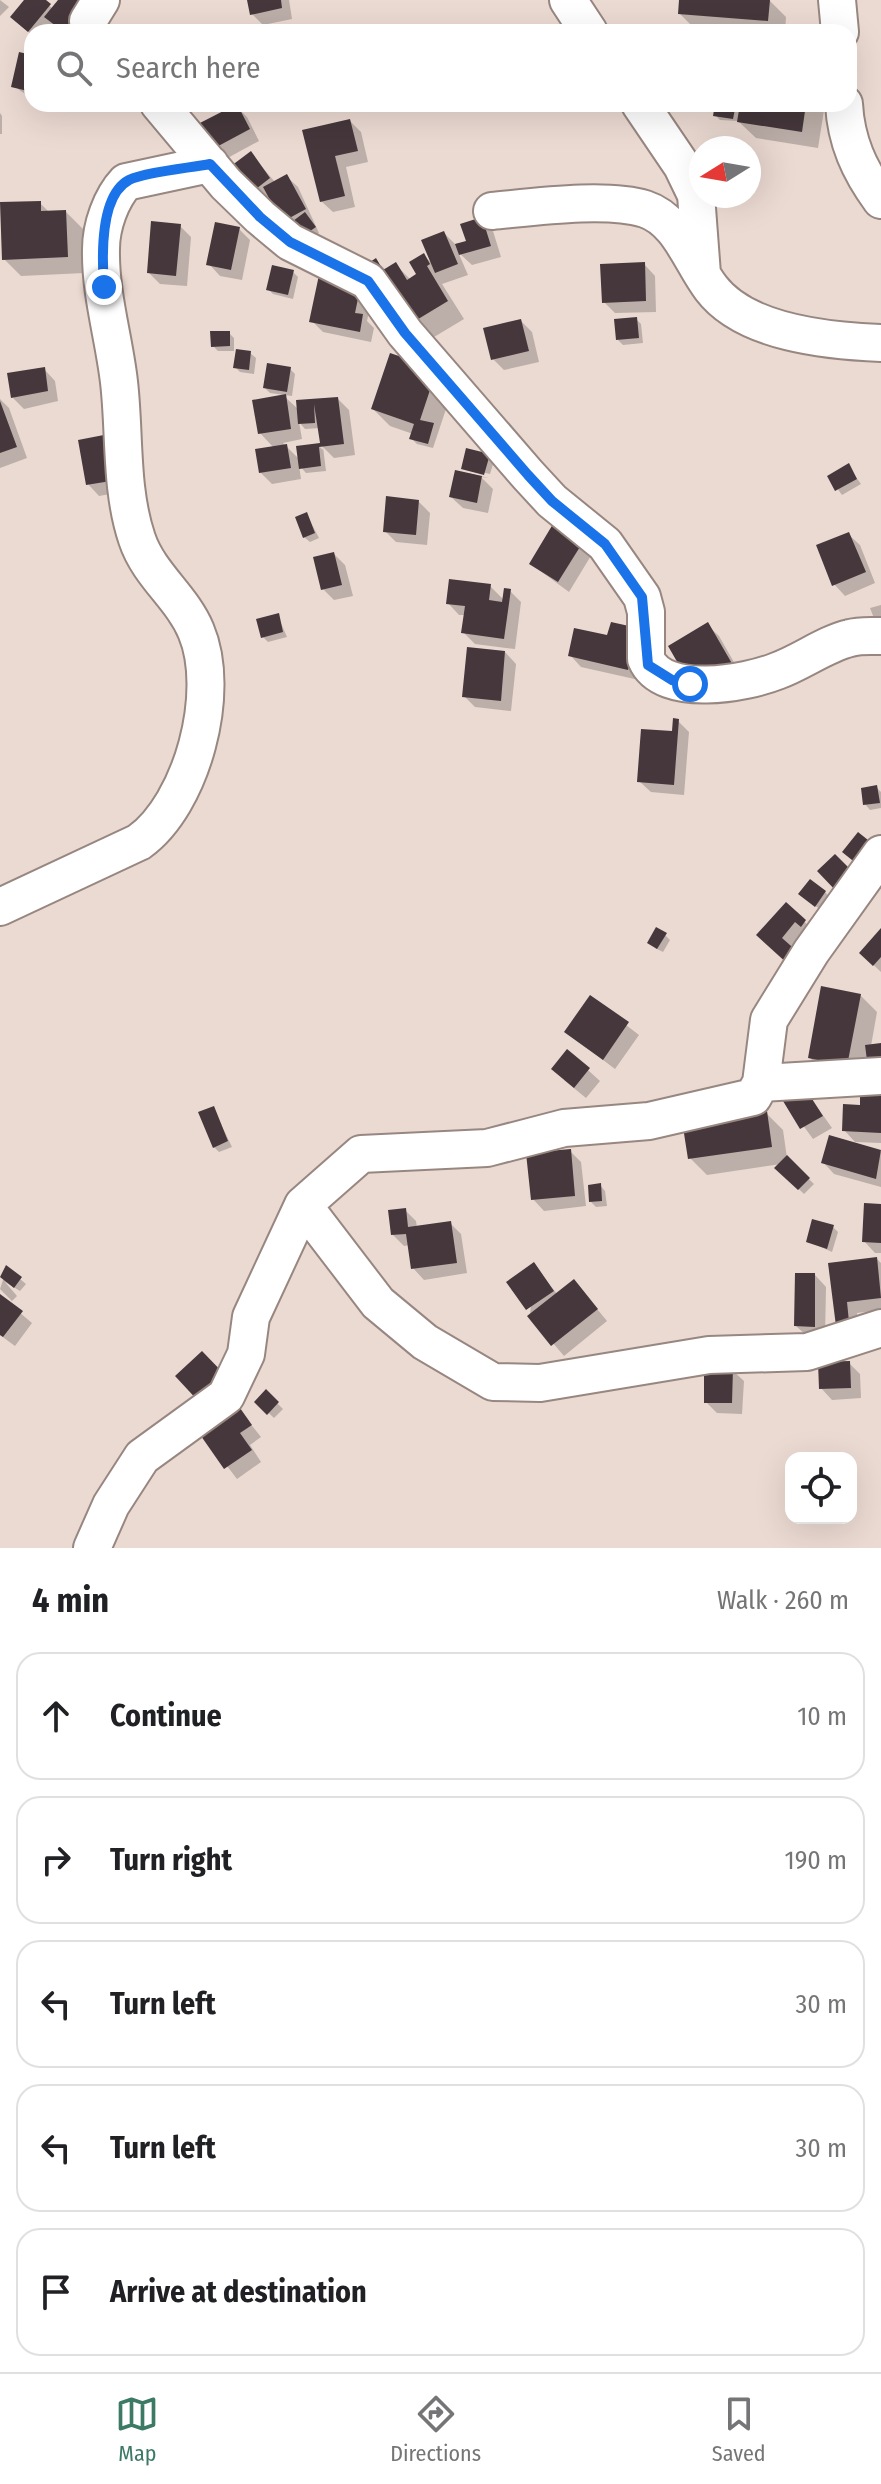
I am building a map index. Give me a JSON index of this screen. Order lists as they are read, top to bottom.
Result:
{
  "north": "left",
  "page": {
    "search": "Search here",
    "heading": ["4 min", "Walk · 260 m"],
    "list": [
      ["Continue", "10 m"],
      ["Turn right", "190 m"],
      ["Turn left", "30 m"],
      ["Turn left", "30 m"],
      "Arrive at destination"
    ],
    "nav": ["Map", "Directions", "Saved"]
  }
}
